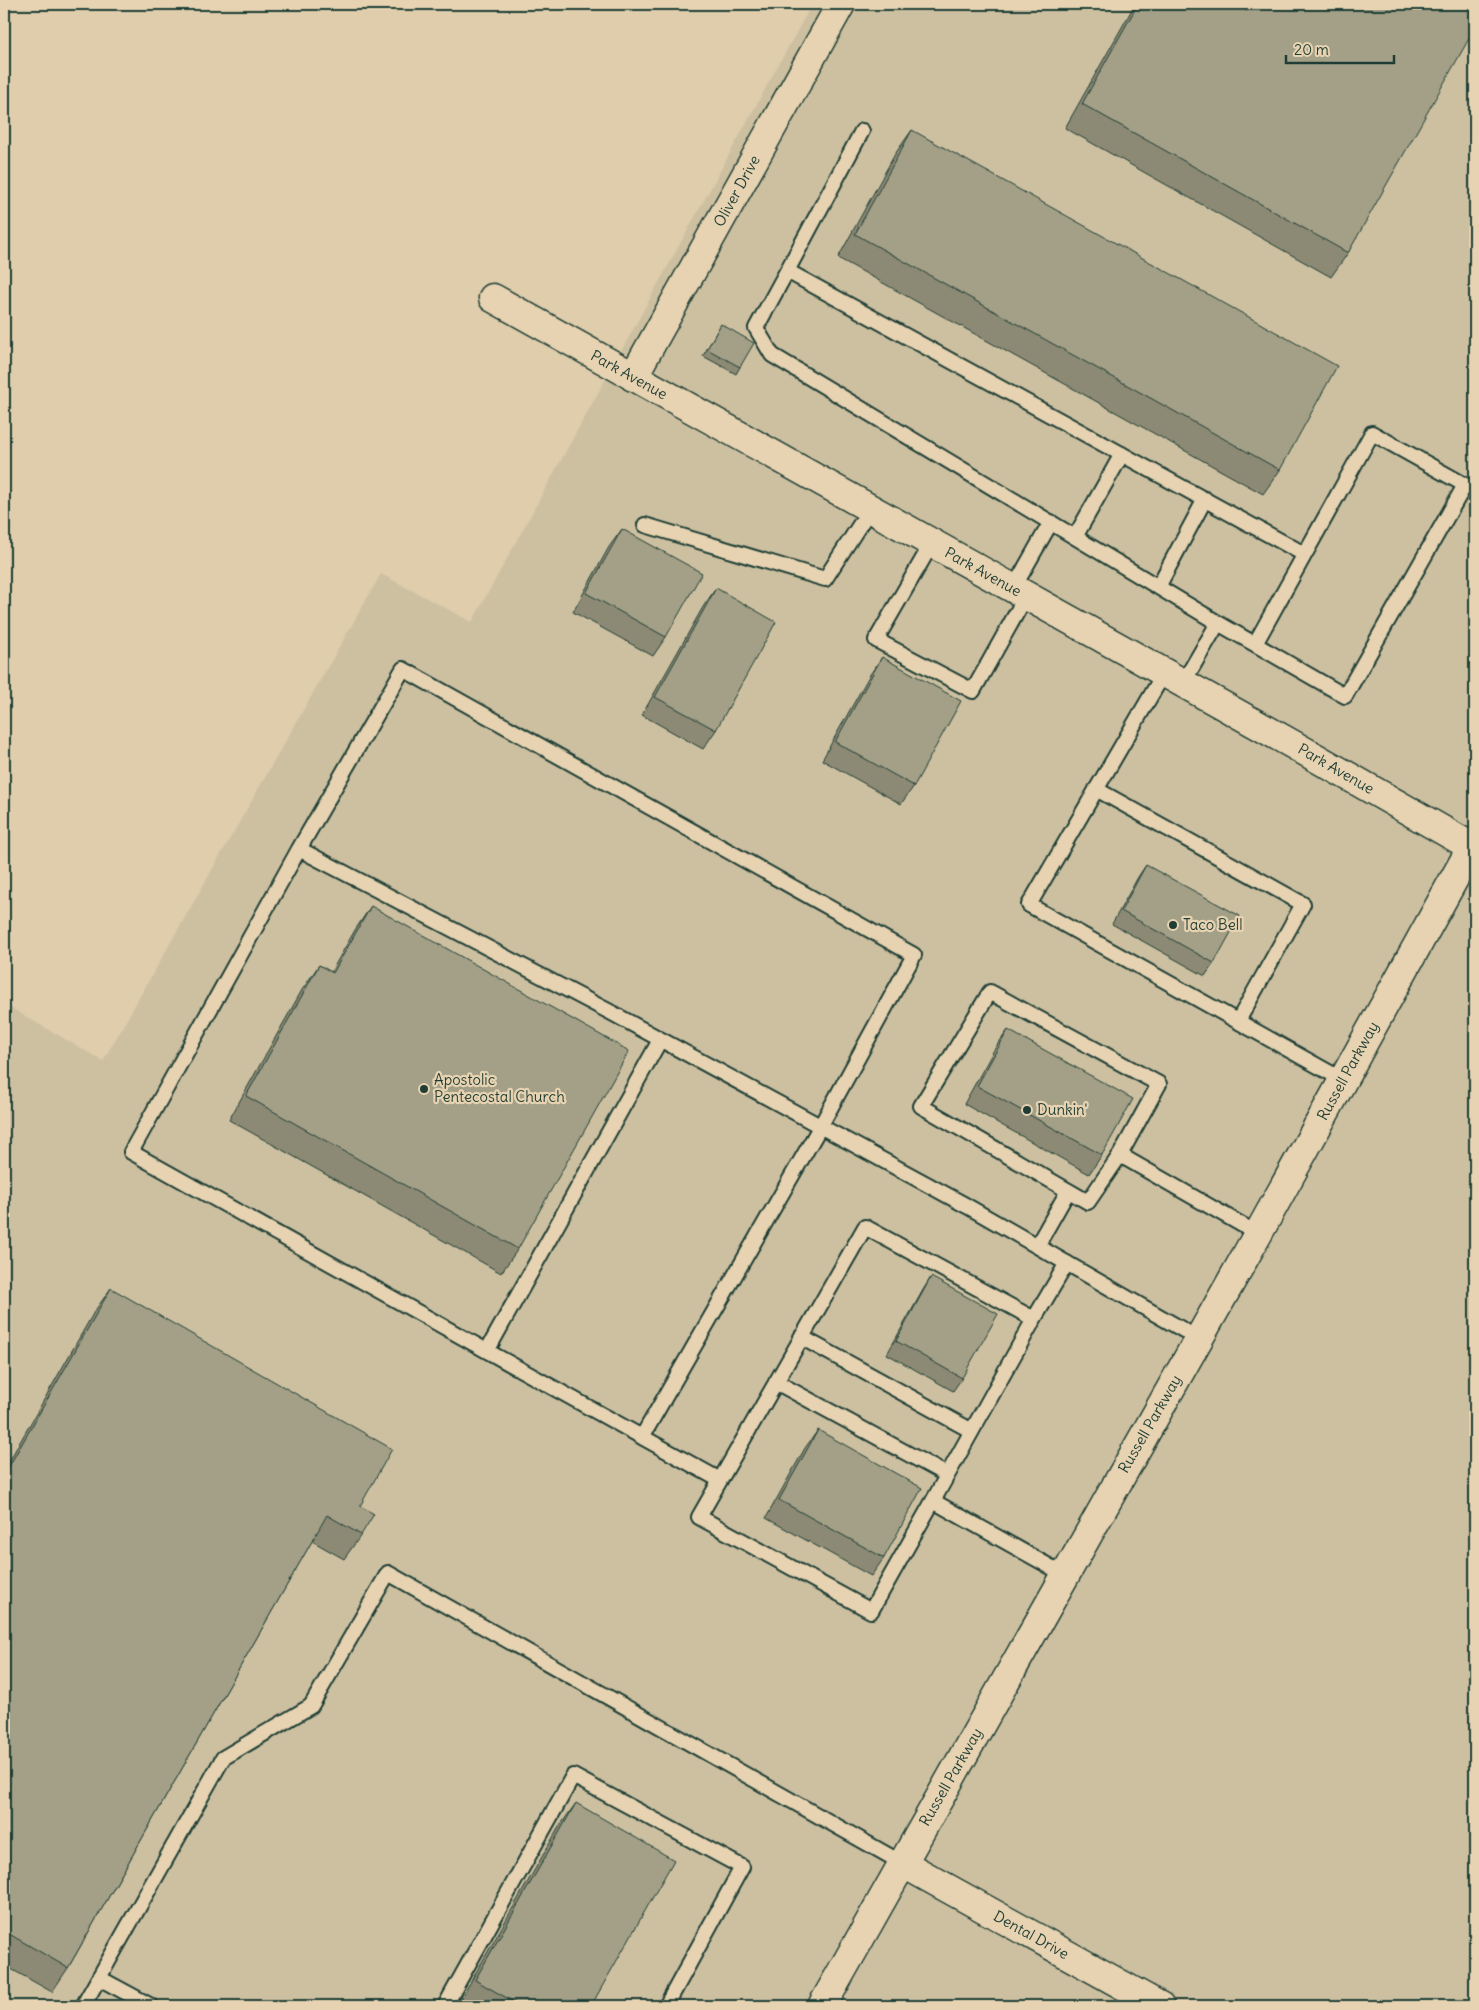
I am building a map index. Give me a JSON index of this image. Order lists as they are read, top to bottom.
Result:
{
  "streets": {
    "street": [
      "Oliver Drive",
      "Park Avenue",
      "Russell Parkway",
      "Dental Drive"
    ]
  },
  "crossings": [
    ["Oliver Drive", "Park Avenue"],
    ["Park Avenue", "Russell Parkway"],
    ["Russell Parkway", "Dental Drive"]
  ],
  "places": ["Taco Bell", "Apostolic Pentecostal Church", "Dunkin'"],
  "scale_bar": "20 m"
}
